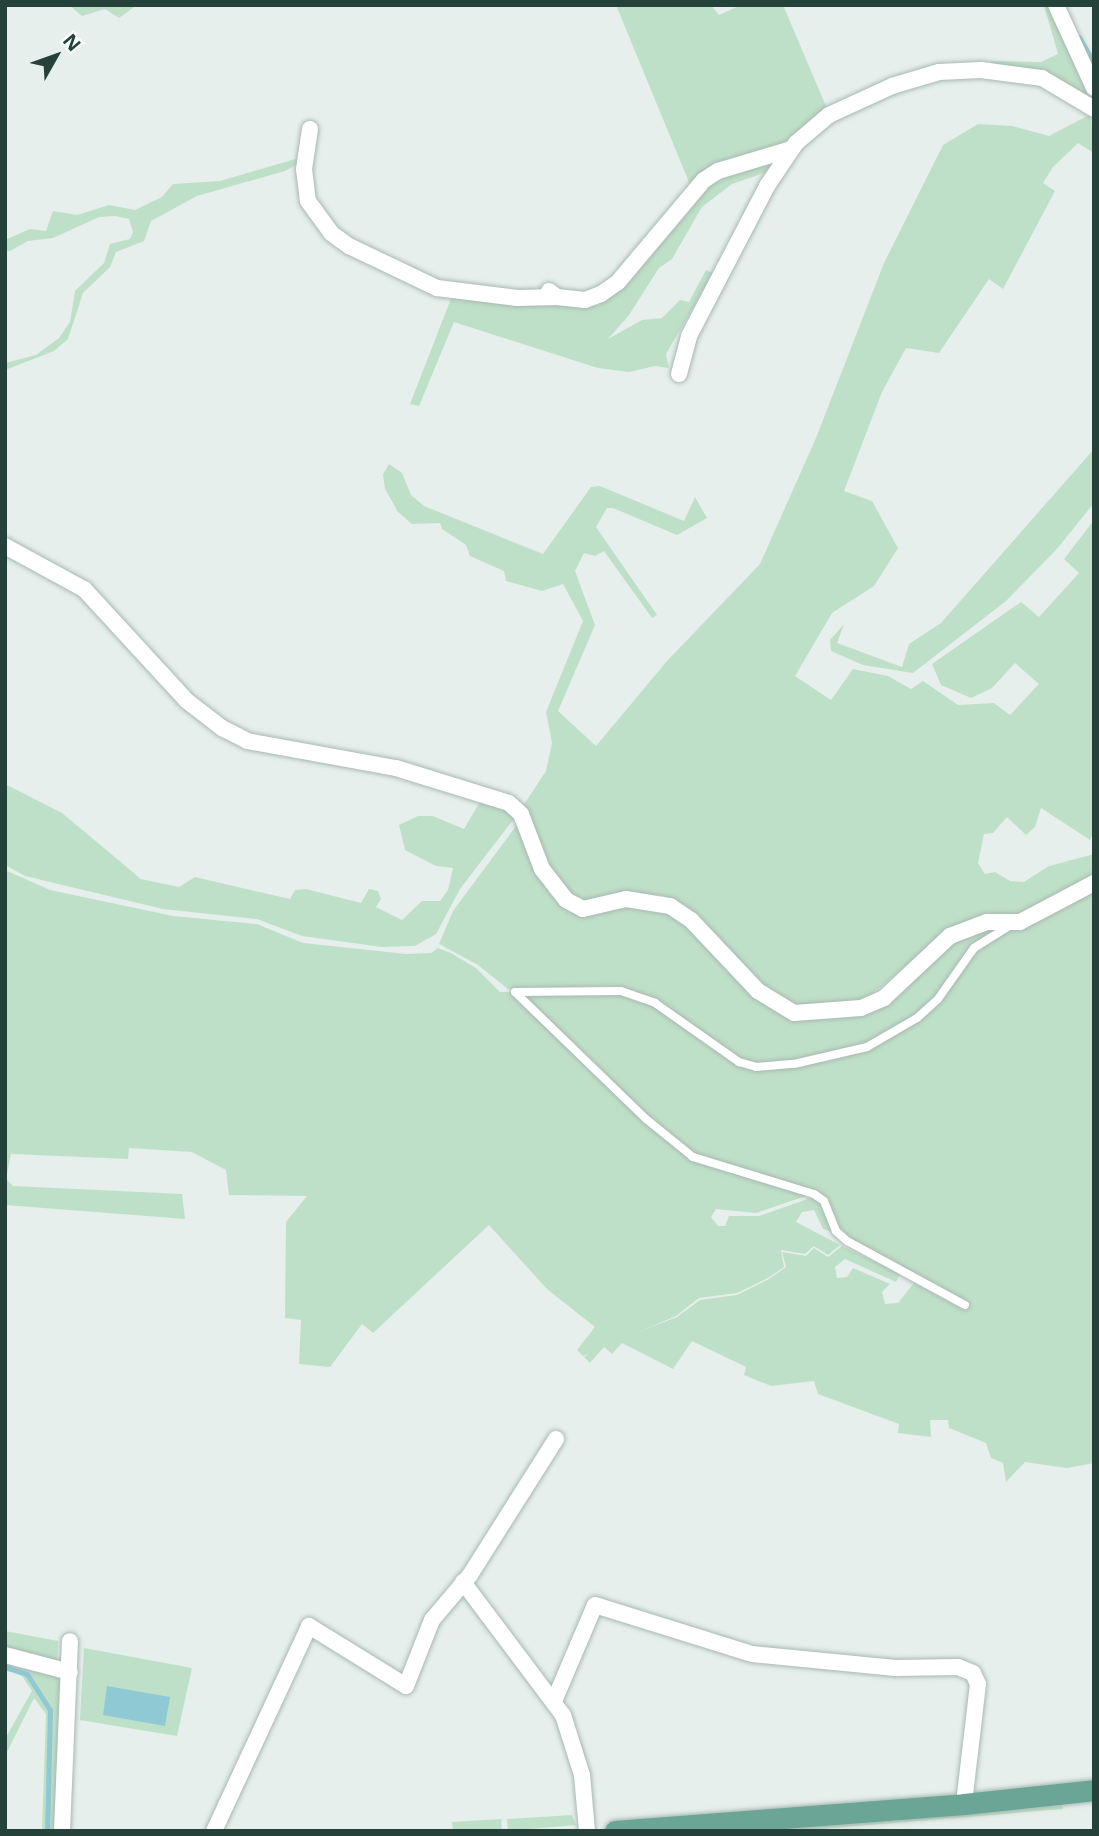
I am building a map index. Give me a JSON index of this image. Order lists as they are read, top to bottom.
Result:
{
  "north": "top right"
}
